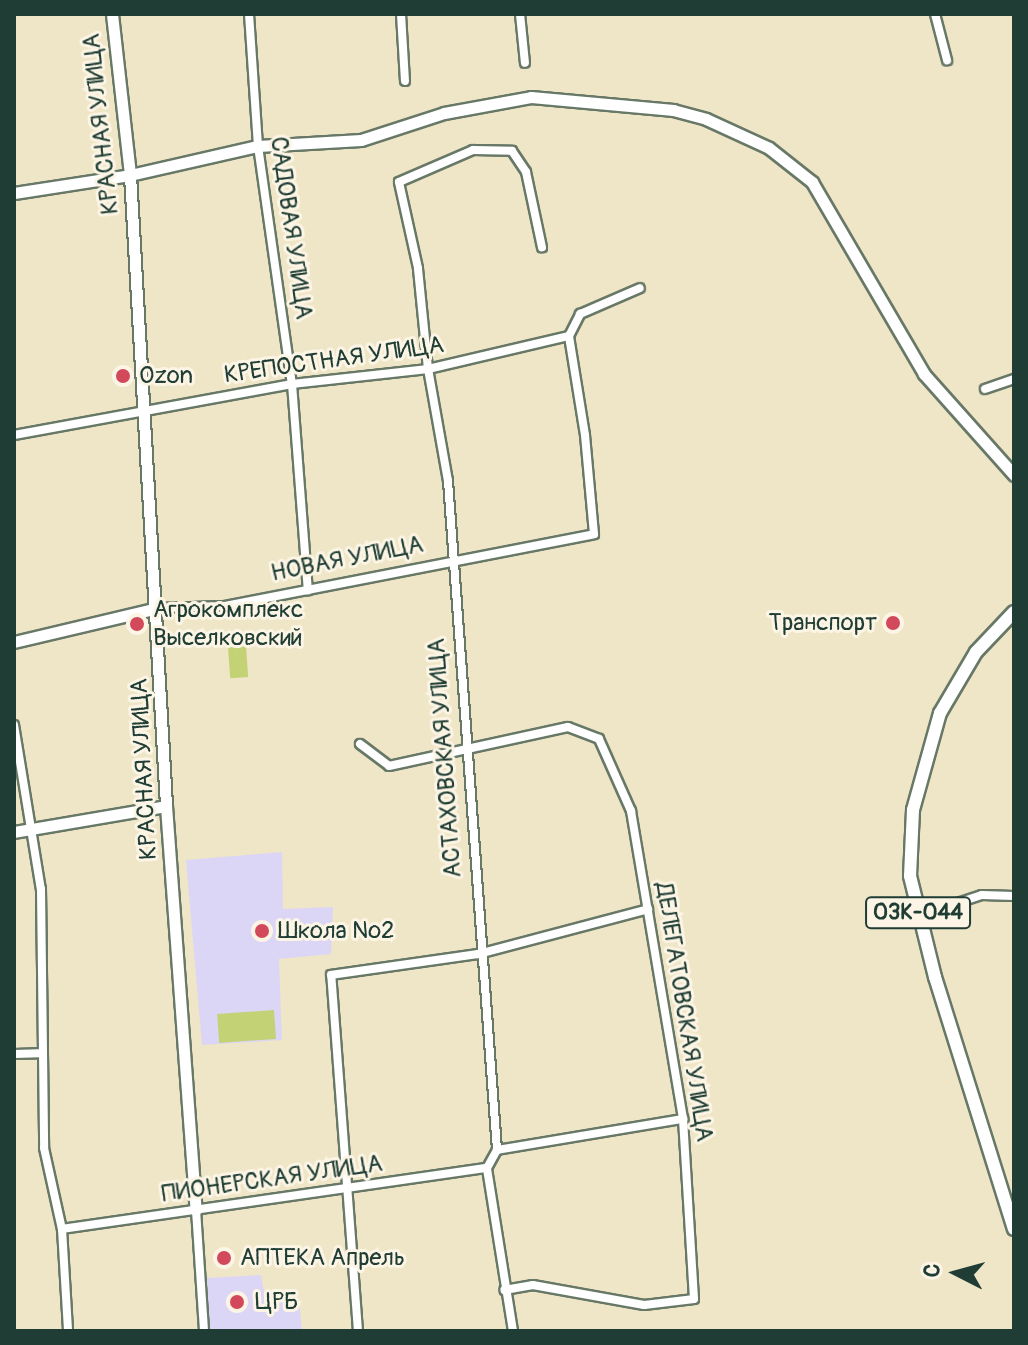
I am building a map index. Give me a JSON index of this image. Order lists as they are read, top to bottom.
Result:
{
  "streets": {
    "main road": ["03К-044"],
    "street": [
      "КРАСНАЯ УЛИЦА",
      "САДОВАЯ УЛИЦА",
      "КРЕПОСТНАЯ УЛИЦА",
      "НОВАЯ УЛИЦА",
      "АСТАХОВСКАЯ УЛИЦА",
      "ДЕЛЕГАТОВСКАЯ УЛИЦА",
      "ПИОНЕРСКАЯ УЛИЦА"
    ]
  },
  "crossings": [
    ["КРАСНАЯ УЛИЦА", "КРЕПОСТНАЯ УЛИЦА"],
    ["КРАСНАЯ УЛИЦА", "НОВАЯ УЛИЦА"],
    ["КРАСНАЯ УЛИЦА", "ПИОНЕРСКАЯ УЛИЦА"],
    ["САДОВАЯ УЛИЦА", "КРЕПОСТНАЯ УЛИЦА"],
    ["САДОВАЯ УЛИЦА", "НОВАЯ УЛИЦА"],
    ["КРЕПОСТНАЯ УЛИЦА", "НОВАЯ УЛИЦА"],
    ["КРЕПОСТНАЯ УЛИЦА", "АСТАХОВСКАЯ УЛИЦА"],
    ["НОВАЯ УЛИЦА", "АСТАХОВСКАЯ УЛИЦА"],
    ["АСТАХОВСКАЯ УЛИЦА", "ДЕЛЕГАТОВСКАЯ УЛИЦА"]
  ],
  "places": [
    "Ozon",
    "Транспорт",
    "Агрокомплекс Выселковский",
    "Школа №2",
    "АПТЕКА Апрель",
    "ЦРБ"
  ],
  "north": "left"
}
